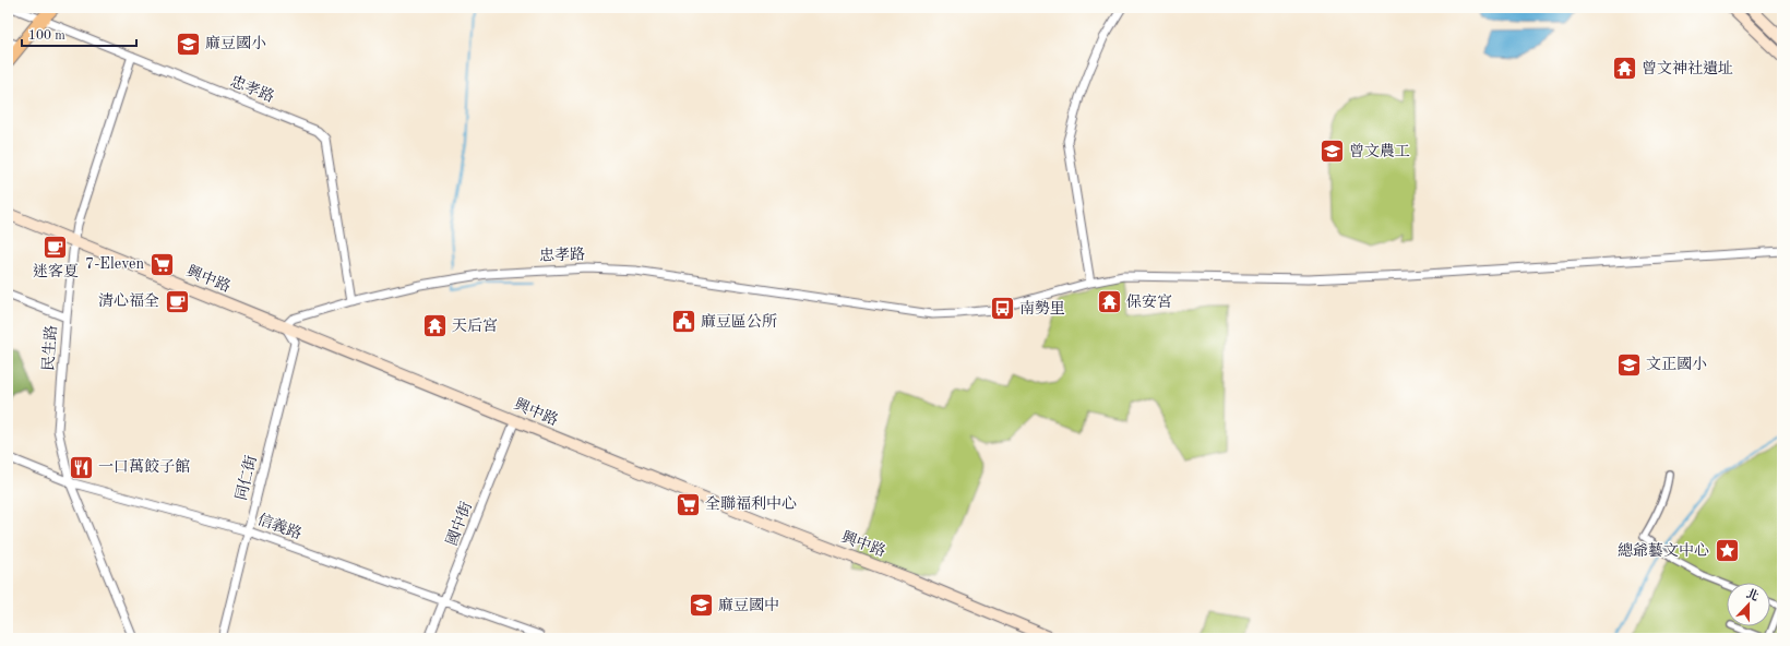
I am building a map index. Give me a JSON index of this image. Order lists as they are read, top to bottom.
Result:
{
  "streets": {
    "main road": ["興中路"],
    "street": [
      "忠孝路",
      "民生路",
      "同仁街",
      "國中街",
      "信義路"
    ]
  },
  "crossings": [
    ["忠孝路", "興中路"],
    ["忠孝路", "民生路"],
    ["忠孝路", "同仁街"],
    ["興中路", "民生路"],
    ["興中路", "同仁街"],
    ["興中路", "國中街"],
    ["民生路", "信義路"],
    ["同仁街", "信義路"],
    ["國中街", "信義路"]
  ],
  "places": {
    "school or university": [
      "麻豆國小",
      "曾文農工",
      "文正國小",
      "麻豆國中"
    ],
    "temple": ["曾文神社遺址", "保安宮", "天后宮"],
    "cafe": ["迷客夏", "清心福全"],
    "supermarket": ["7-Eleven", "全聯福利中心"],
    "bus stop": ["南勢里"],
    "public building": ["麻豆區公所"],
    "restaurant": ["一口萬餃子館"],
    "place": ["總爺藝文中心"]
  },
  "scale_bar": "100 m",
  "north": "top"
}
